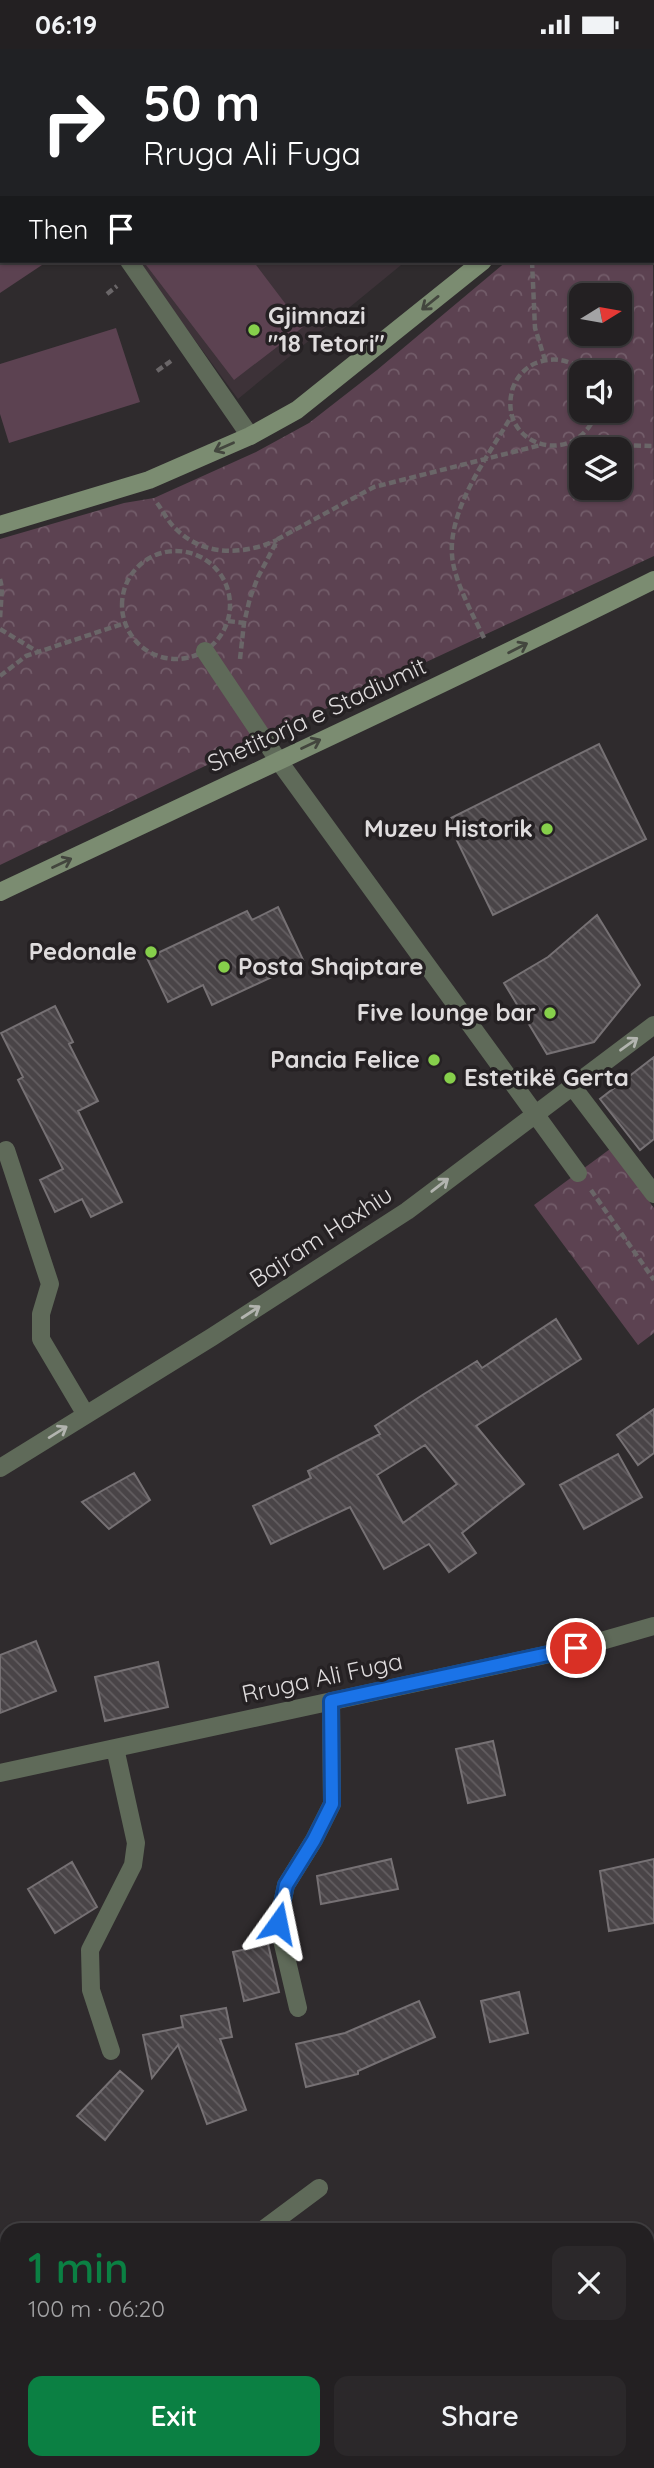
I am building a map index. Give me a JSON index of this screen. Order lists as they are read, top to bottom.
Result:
{
  "streets": {
    "main road": ["Shetitorja e Stadiumit"],
    "street": ["Bajram Haxhiu", "Rruga Ali Fuga"]
  },
  "one_way": ["Shetitorja e Stadiumit", "Bajram Haxhiu"],
  "places": [
    "Gjimnazi \"18 Tetori\"",
    "Muzeu Historik",
    "Pedonale",
    "Posta Shqiptare",
    "Five lounge bar",
    "Pancia Felice",
    "Estetikë Gerta"
  ],
  "north": "right",
  "page": {
    "status": "06:19",
    "turn": ["50 m", "Rruga Ali Fuga"],
    "then": "Then",
    "heading": ["1 min", "100 m · 06:20"],
    "buttons": ["Exit", "Share"]
  }
}
